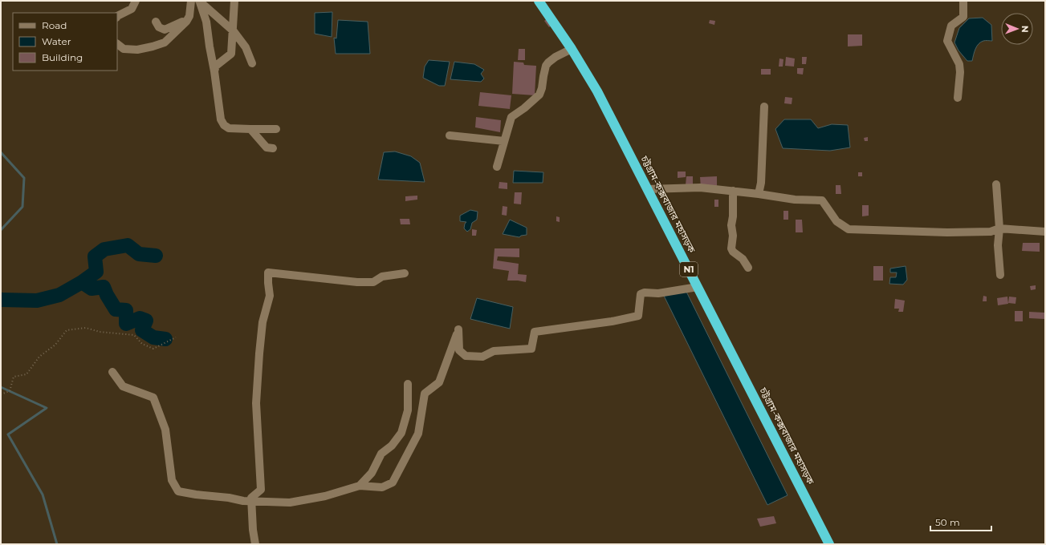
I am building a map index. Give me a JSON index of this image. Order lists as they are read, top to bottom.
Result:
{
  "streets": {
    "highway": ["চট্টগ্রাম-কক্সবাজার মহাসড়ক", "N1"]
  },
  "legend": ["Road", "Water", "Building"],
  "scale_bar": "50 m",
  "north": "right"
}
